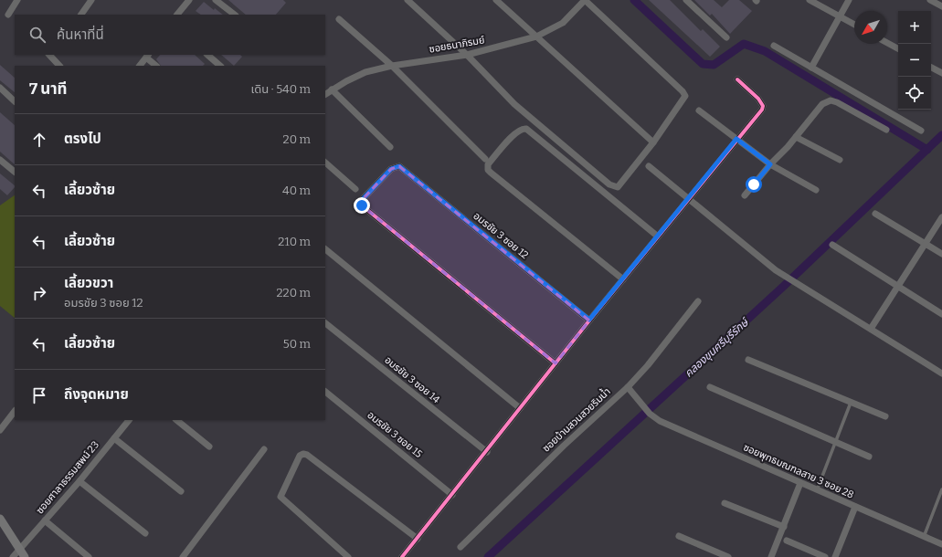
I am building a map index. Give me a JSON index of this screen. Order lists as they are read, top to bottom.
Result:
{
  "streets": {
    "street": [
      "ซอยธนาภิรมย์",
      "อมรชัย 3 ซอย 12",
      "อมรชัย 3 ซอย 14",
      "ซอยบ้านสวนสวยริมน้ำ",
      "อมรชัย 3 ซอย 15",
      "ซอยพุทธมณฑลสาย 3 ซอย 28",
      "ซอยศาลาธรรมสพน์ 23"
    ]
  },
  "crossings": [
    ["ซอยบ้านสวนสวยริมน้ำ", "ซอยพุทธมณฑลสาย 3 ซอย 28"]
  ],
  "water": ["คลองขุนศรีบุรีรักษ์"],
  "north": "bottom left",
  "page": {
    "map_buttons": ["+", "−"],
    "search": "ค้นหาที่นี่",
    "heading": ["7 นาที", "เดิน · 540 m"],
    "list": [
      ["ตรงไป", "20 m"],
      ["เลี้ยวซ้าย", "40 m"],
      ["เลี้ยวซ้าย", "210 m"],
      ["เลี้ยวขวา", "อมรชัย 3 ซอย 12", "220 m"],
      ["เลี้ยวซ้าย", "50 m"],
      "ถึงจุดหมาย"
    ]
  }
}
